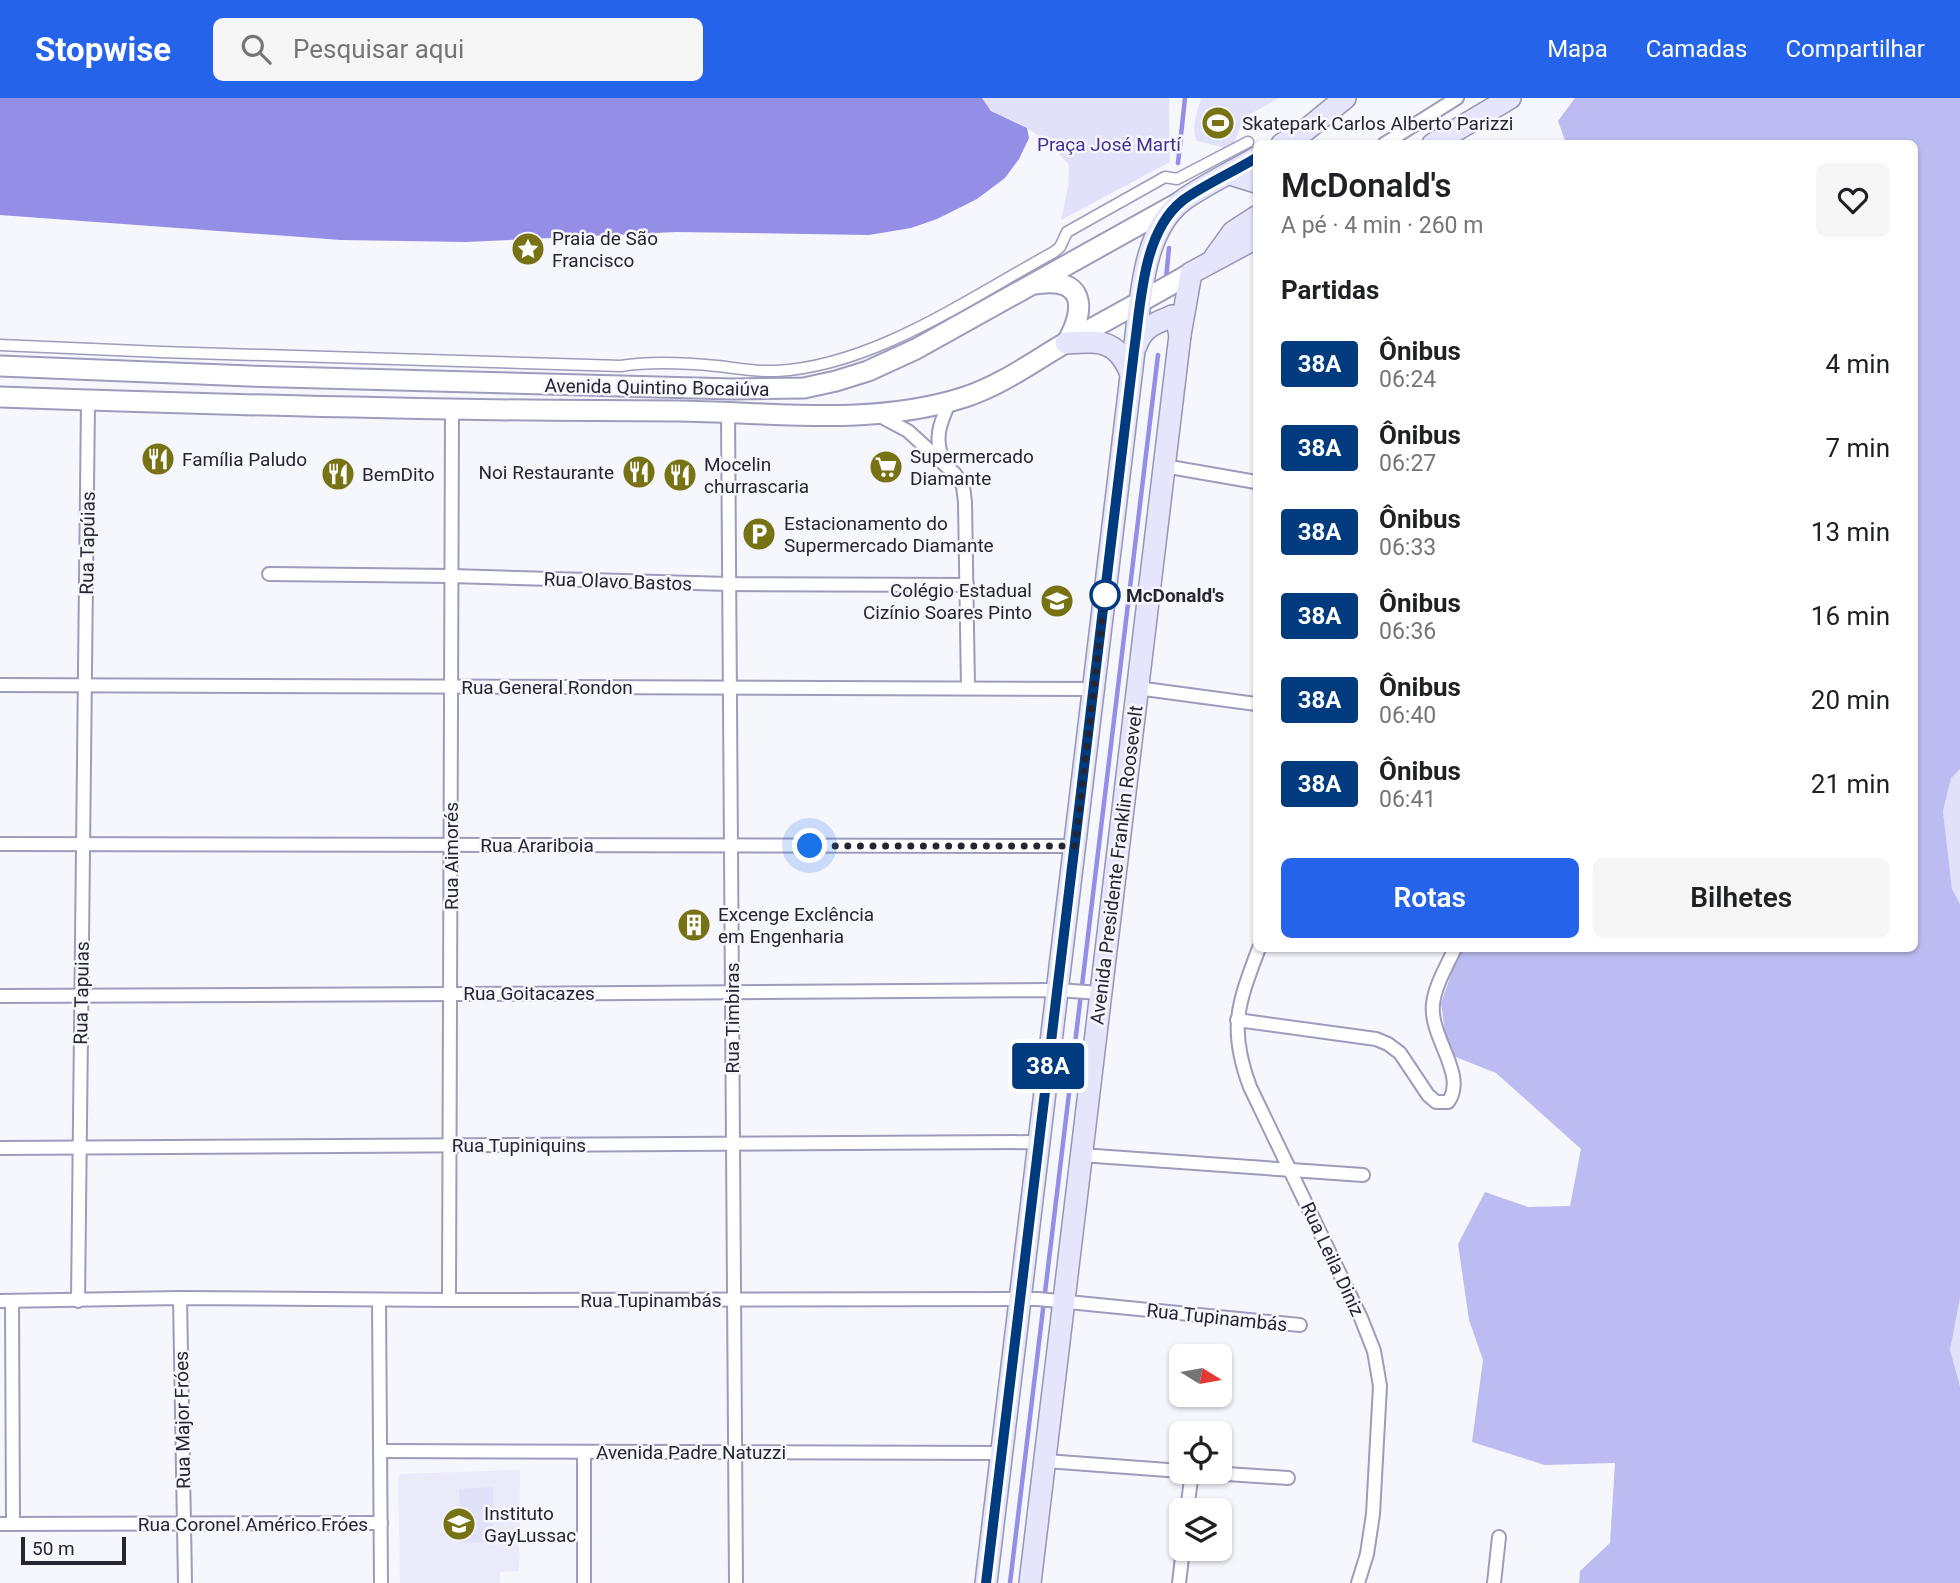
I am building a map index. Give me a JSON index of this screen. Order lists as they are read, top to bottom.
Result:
{
  "streets": {
    "main road": ["Avenida Quintino Bocaiúva", "Avenida Presidente Franklin Roosevelt"],
    "street": [
      "Rua Tapúias",
      "Rua Olavo Bastos",
      "Rua General Rondon",
      "Rua Arariboia",
      "Rua Aimorés",
      "Rua Tapuias",
      "Rua Goitacazes",
      "Rua Timbiras",
      "Rua Tupiniquins",
      "Rua Leila Diniz",
      "Rua Tupinambás",
      "Rua Major Fróes",
      "Avenida Padre Natuzzi",
      "Rua Coronel Américo Fróes"
    ]
  },
  "crossings": [
    ["Avenida Quintino Bocaiúva", "Rua Tapúias"],
    ["Avenida Quintino Bocaiúva", "Rua Aimorés"],
    ["Avenida Quintino Bocaiúva", "Avenida Presidente Franklin Roosevelt"],
    ["Avenida Quintino Bocaiúva", "Rua Timbiras"],
    ["Rua Tapúias", "Rua General Rondon"],
    ["Rua Tapúias", "Rua Tapuias"],
    ["Rua Olavo Bastos", "Rua Aimorés"],
    ["Rua Olavo Bastos", "Rua Timbiras"],
    ["Rua General Rondon", "Rua Aimorés"],
    ["Rua General Rondon", "Rua Tapuias"],
    ["Rua General Rondon", "Rua Timbiras"],
    ["Rua Arariboia", "Rua Aimorés"],
    ["Rua Arariboia", "Rua Tapuias"],
    ["Rua Arariboia", "Rua Timbiras"],
    ["Rua Aimorés", "Rua Goitacazes"],
    ["Rua Aimorés", "Rua Tupiniquins"],
    ["Rua Aimorés", "Rua Tupinambás"],
    ["Avenida Presidente Franklin Roosevelt", "Rua Goitacazes"],
    ["Avenida Presidente Franklin Roosevelt", "Rua Tupinambás"],
    ["Rua Tapuias", "Rua Goitacazes"],
    ["Rua Tapuias", "Rua Tupiniquins"],
    ["Rua Tapuias", "Rua Tupinambás"],
    ["Rua Goitacazes", "Rua Timbiras"],
    ["Rua Timbiras", "Rua Tupiniquins"],
    ["Rua Timbiras", "Rua Tupinambás"],
    ["Rua Timbiras", "Avenida Padre Natuzzi"],
    ["Rua Tupinambás", "Rua Major Fróes"],
    ["Rua Major Fróes", "Rua Coronel Américo Fróes"]
  ],
  "parks": ["Praça José Martí"],
  "places": {
    "sports": ["Skatepark Carlos Alberto Parizzi"],
    "place": ["Praia de São Francisco"],
    "restaurant": [
      "Família Paludo",
      "Noi Restaurante",
      "BemDito",
      "Mocelin churrascaria"
    ],
    "supermarket": ["Supermercado Diamante"],
    "parking": ["Estacionamento do Supermercado Diamante"],
    "other": ["McDonald's"],
    "school or university": ["Colégio Estadual Cizínio Soares Pinto", "Instituto GayLussac"],
    "building": ["Excenge Exclência em Engenharia"]
  },
  "lines": ["bus line 38A"],
  "scale_bar": "50 m",
  "north": "right",
  "page": {
    "header": "Stopwise",
    "search": "Pesquisar aqui",
    "nav": ["Mapa", "Camadas", "Compartilhar"],
    "on_map": "38A",
    "heading": [
      ["McDonald's", "A pé · 4 min · 260 m"],
      "Partidas"
    ],
    "list": [
      {
        "mark": "38A",
        "name": "Ônibus",
        "note": "06:24",
        "value": "4 min"
      },
      {
        "mark": "38A",
        "name": "Ônibus",
        "note": "06:27",
        "value": "7 min"
      },
      {
        "mark": "38A",
        "name": "Ônibus",
        "note": "06:33",
        "value": "13 min"
      },
      {
        "mark": "38A",
        "name": "Ônibus",
        "note": "06:36",
        "value": "16 min"
      },
      {
        "mark": "38A",
        "name": "Ônibus",
        "note": "06:40",
        "value": "20 min"
      },
      {
        "mark": "38A",
        "name": "Ônibus",
        "note": "06:41",
        "value": "21 min"
      }
    ],
    "buttons": ["Rotas", "Bilhetes"],
    "scale": "50 m"
  }
}
